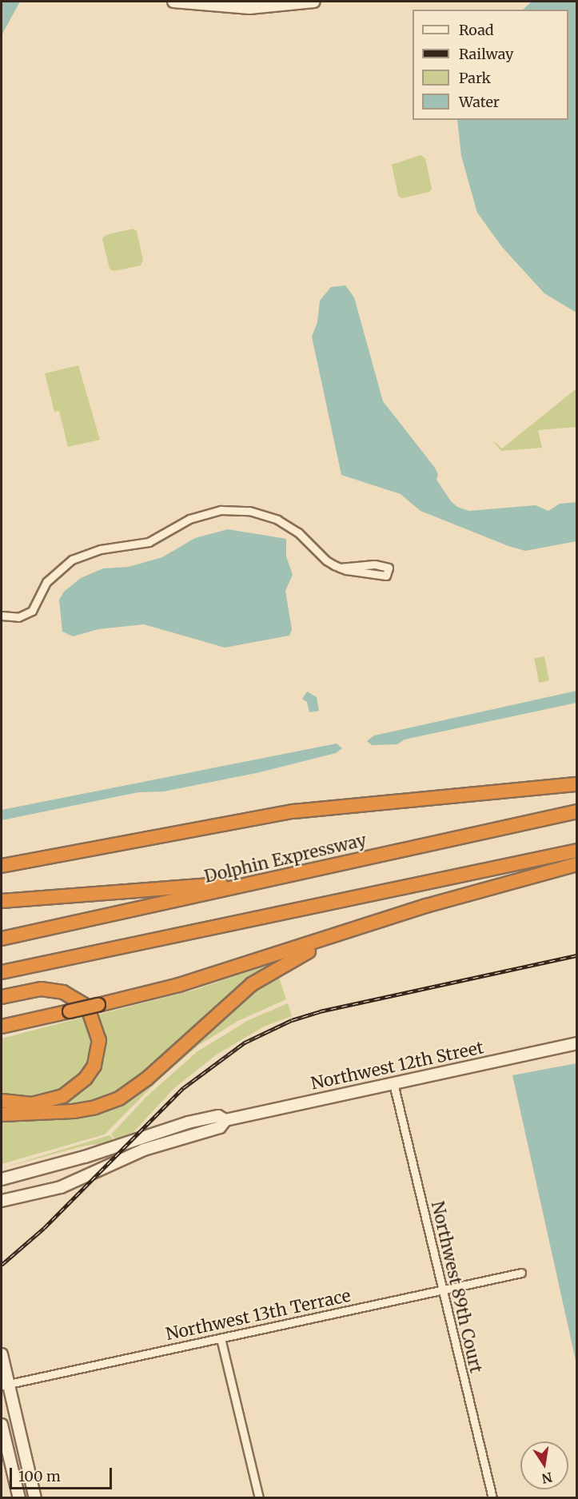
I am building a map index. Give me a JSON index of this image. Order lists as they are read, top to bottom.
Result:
{
  "streets": {
    "highway": ["Dolphin Expressway"],
    "main road": ["Northwest 12th Street"],
    "street": ["Northwest 89th Court", "Northwest 13th Terrace"]
  },
  "crossings": [
    ["Northwest 12th Street", "Northwest 89th Court"],
    ["Northwest 89th Court", "Northwest 13th Terrace"]
  ],
  "legend": [
    "Road",
    "Railway",
    "Park",
    "Water"
  ],
  "scale_bar": "100 m",
  "north": "bottom"
}
